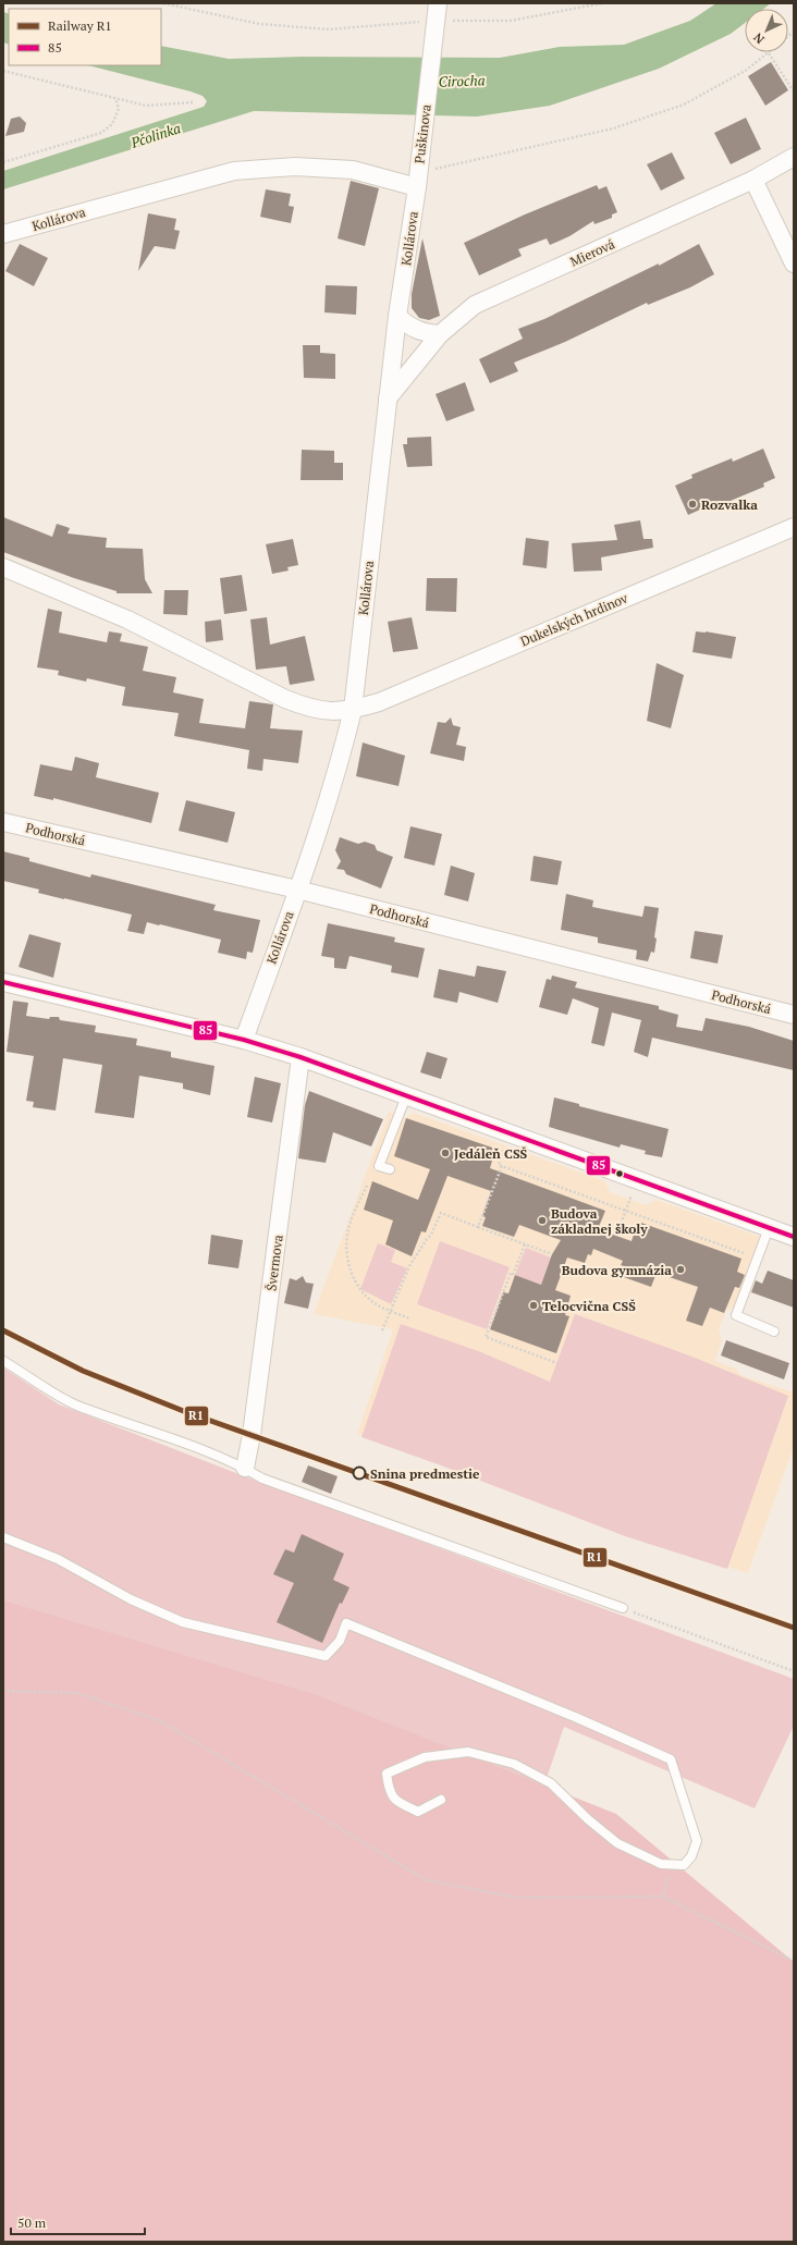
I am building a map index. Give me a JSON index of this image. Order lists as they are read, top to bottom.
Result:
{
  "streets": {
    "street": [
      "Puškinova",
      "Kollárova",
      "Mierová",
      "Dukelských hrdinov",
      "Podhorská",
      "Švermova"
    ]
  },
  "crossings": [
    ["Puškinova", "Kollárova"],
    ["Kollárova", "Mierová"],
    ["Kollárova", "Dukelských hrdinov"],
    ["Kollárova", "Podhorská"]
  ],
  "water": ["Cirocha", "Pčolinka"],
  "places": [
    "Rozvalka",
    "Jedáleň CSŠ",
    "Budova základnej školy",
    "Budova gymnázia",
    "Telocvična CSŠ",
    "Snina predmestie"
  ],
  "lines": ["transit line 85", "rail line R1"],
  "legend": ["Railway R1", "85"],
  "scale_bar": "50 m",
  "north": "bottom left"
}
